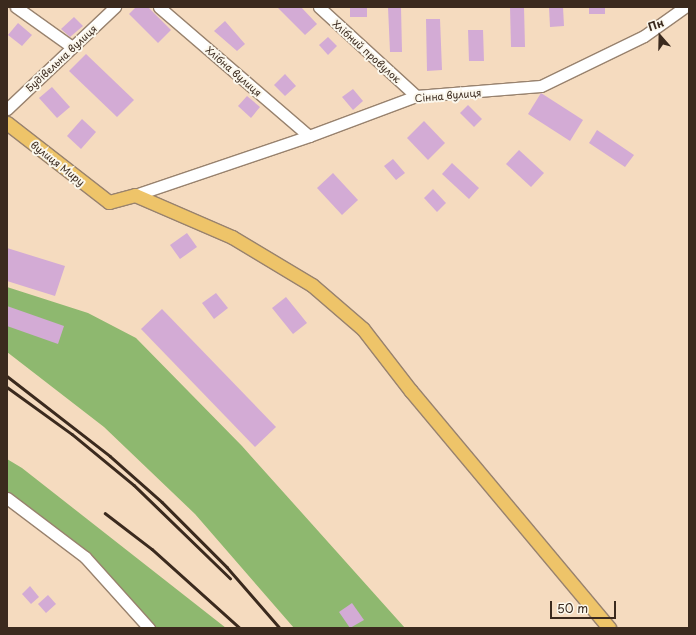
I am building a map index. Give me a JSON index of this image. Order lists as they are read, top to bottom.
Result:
{
  "streets": {
    "main road": ["вулиця Миру"],
    "street": [
      "Хлібний провулок",
      "Будівельна вулиця",
      "Хлібна вулиця",
      "Сінна вулиця"
    ]
  },
  "crossings": [
    ["Хлібний провулок", "Сінна вулиця"],
    ["Хлібна вулиця", "Сінна вулиця"],
    ["Сінна вулиця", "вулиця Миру"]
  ],
  "scale_bar": "50 m",
  "north": "top"
}
